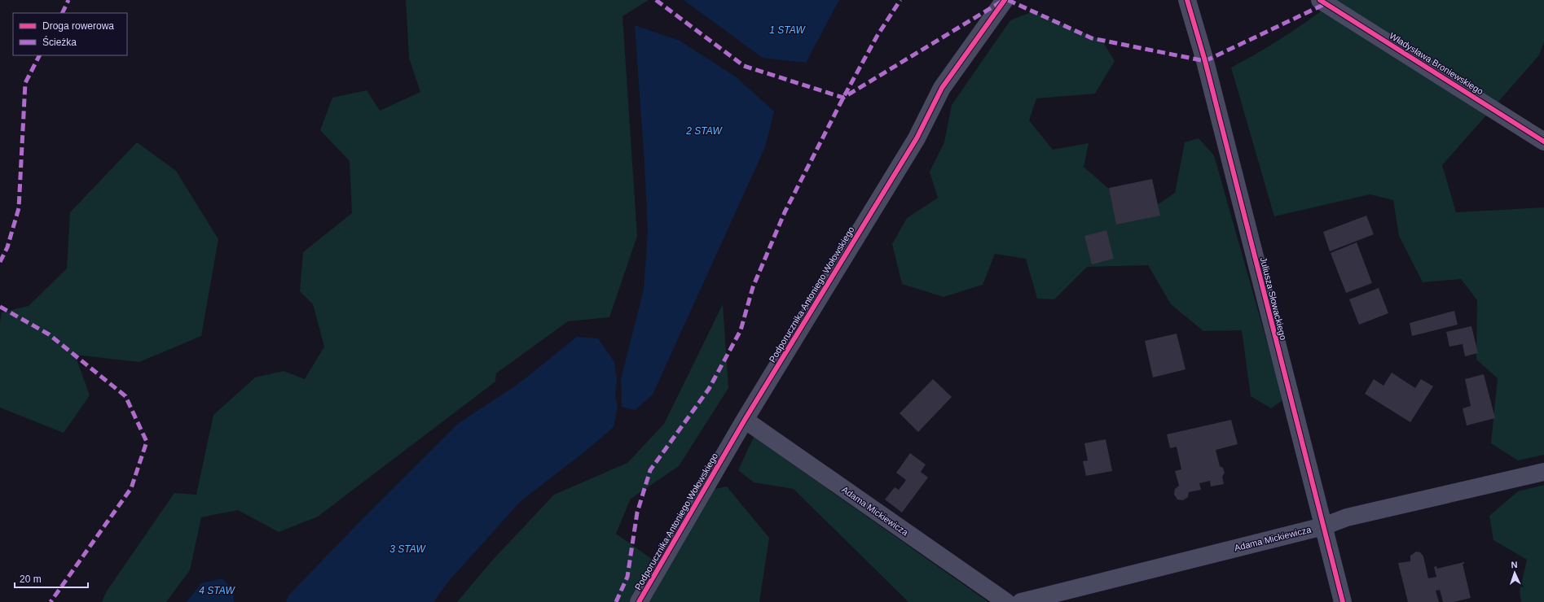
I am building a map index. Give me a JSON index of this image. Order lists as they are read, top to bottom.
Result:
{
  "streets": {
    "street": [
      "Władysława Broniewskiego",
      "Podporucznika Antoniego Wołowskiego",
      "Juliusza Słowackiego",
      "Adama Mickiewicza"
    ]
  },
  "crossings": [
    ["Podporucznika Antoniego Wołowskiego", "Adama Mickiewicza"],
    ["Juliusza Słowackiego", "Adama Mickiewicza"]
  ],
  "water": [
    "1 STAW",
    "2 STAW",
    "3 STAW",
    "4 STAW"
  ],
  "legend": ["Droga rowerowa", "Ścieżka"],
  "scale_bar": "20 m",
  "north": "top"
}
